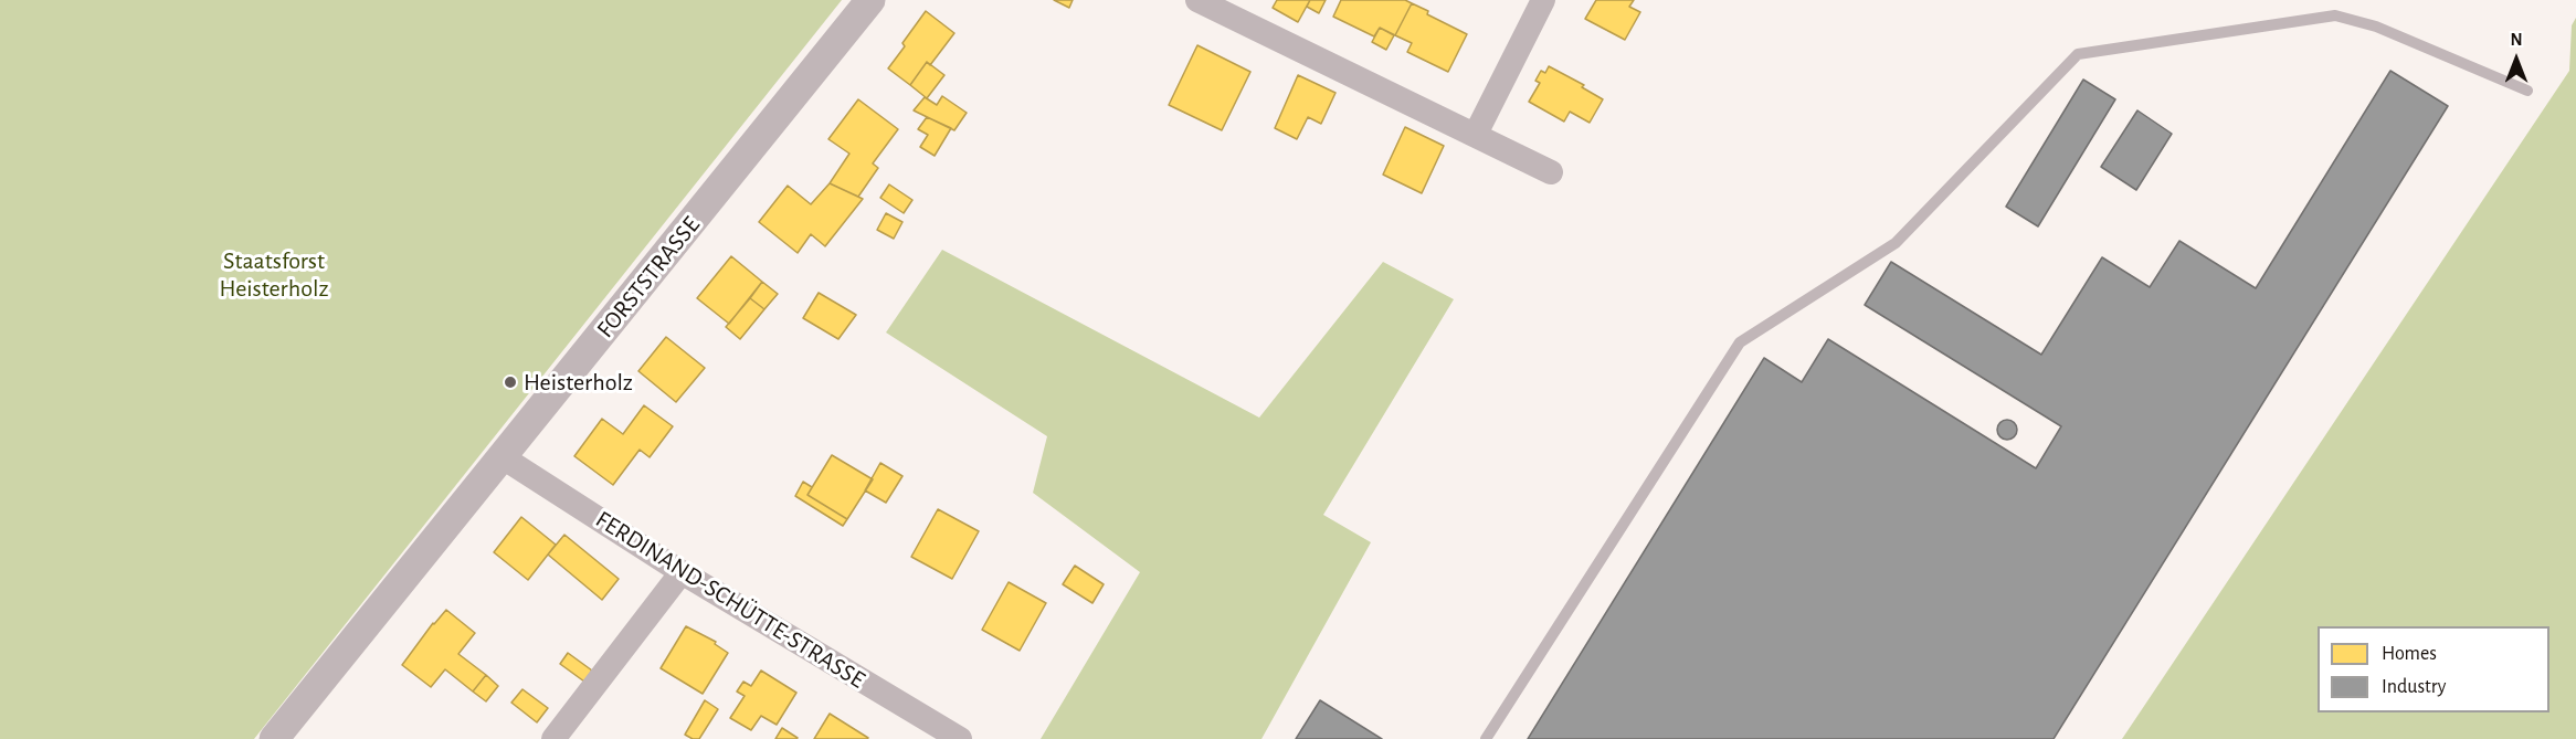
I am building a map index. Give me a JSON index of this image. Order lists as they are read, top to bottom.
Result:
{
  "streets": {
    "street": ["FORSTSTRASSE", "FERDINAND-SCHÜTTE-STRASSE"]
  },
  "crossings": [
    ["FORSTSTRASSE", "FERDINAND-SCHÜTTE-STRASSE"]
  ],
  "parks": ["Staatsforst Heisterholz"],
  "places": ["Heisterholz"],
  "legend": ["Homes", "Industry"],
  "north": "top"
}
